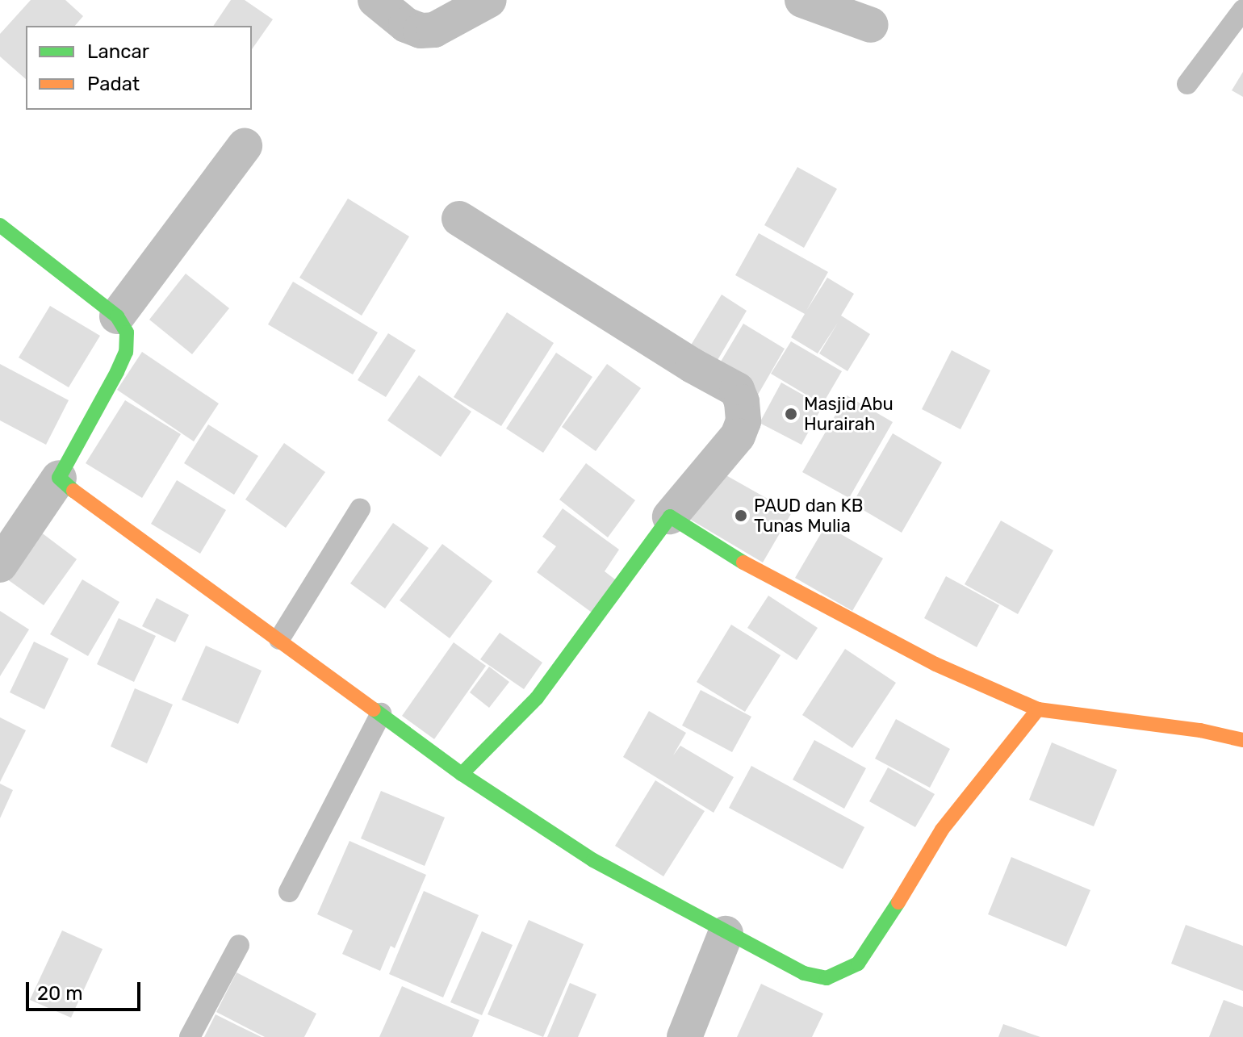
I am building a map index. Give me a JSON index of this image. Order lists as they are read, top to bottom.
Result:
{
  "places": ["Masjid Abu Hurairah", "PAUD dan KB Tunas Mulia"],
  "legend": ["Lancar", "Padat"],
  "scale_bar": "20 m"
}
